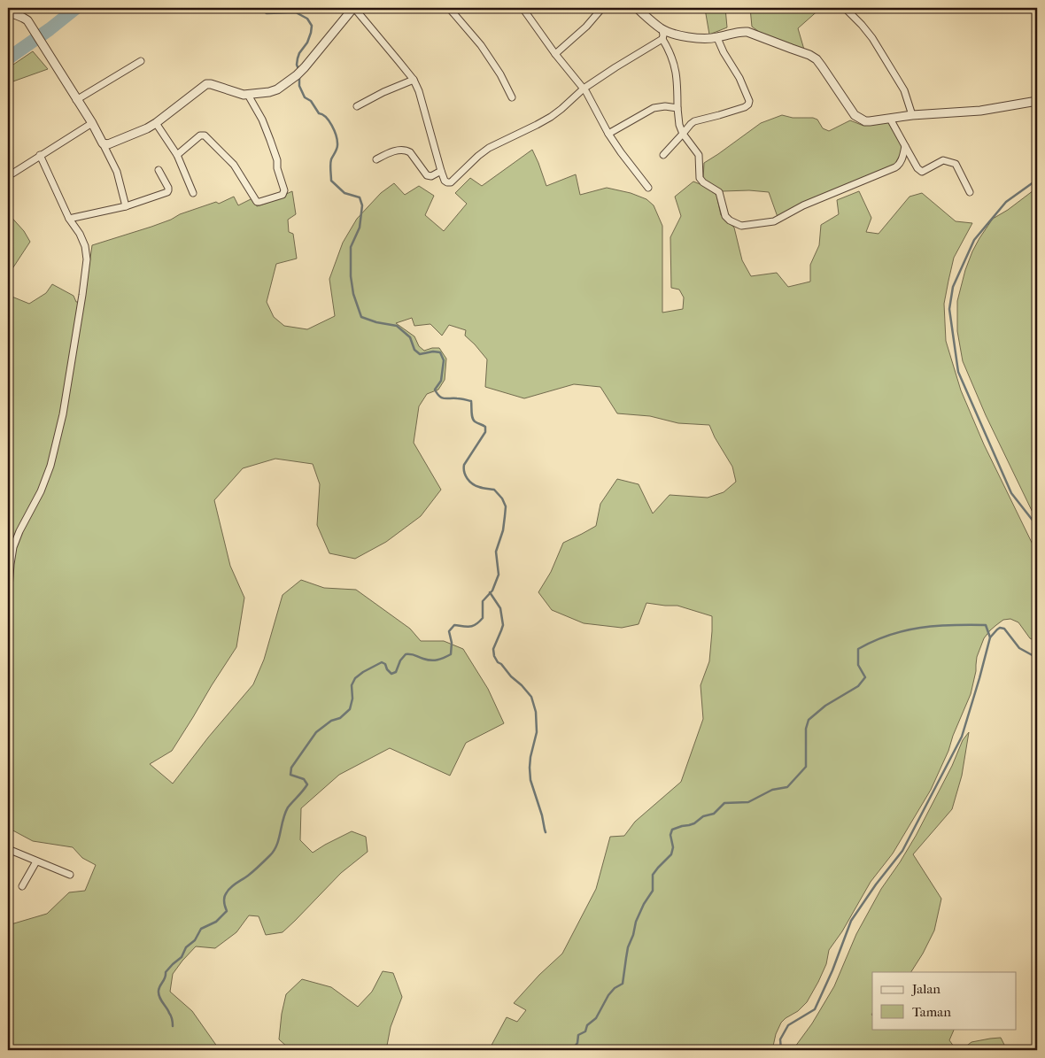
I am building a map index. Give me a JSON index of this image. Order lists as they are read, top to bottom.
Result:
{
  "legend": ["Jalan", "Taman"]
}
